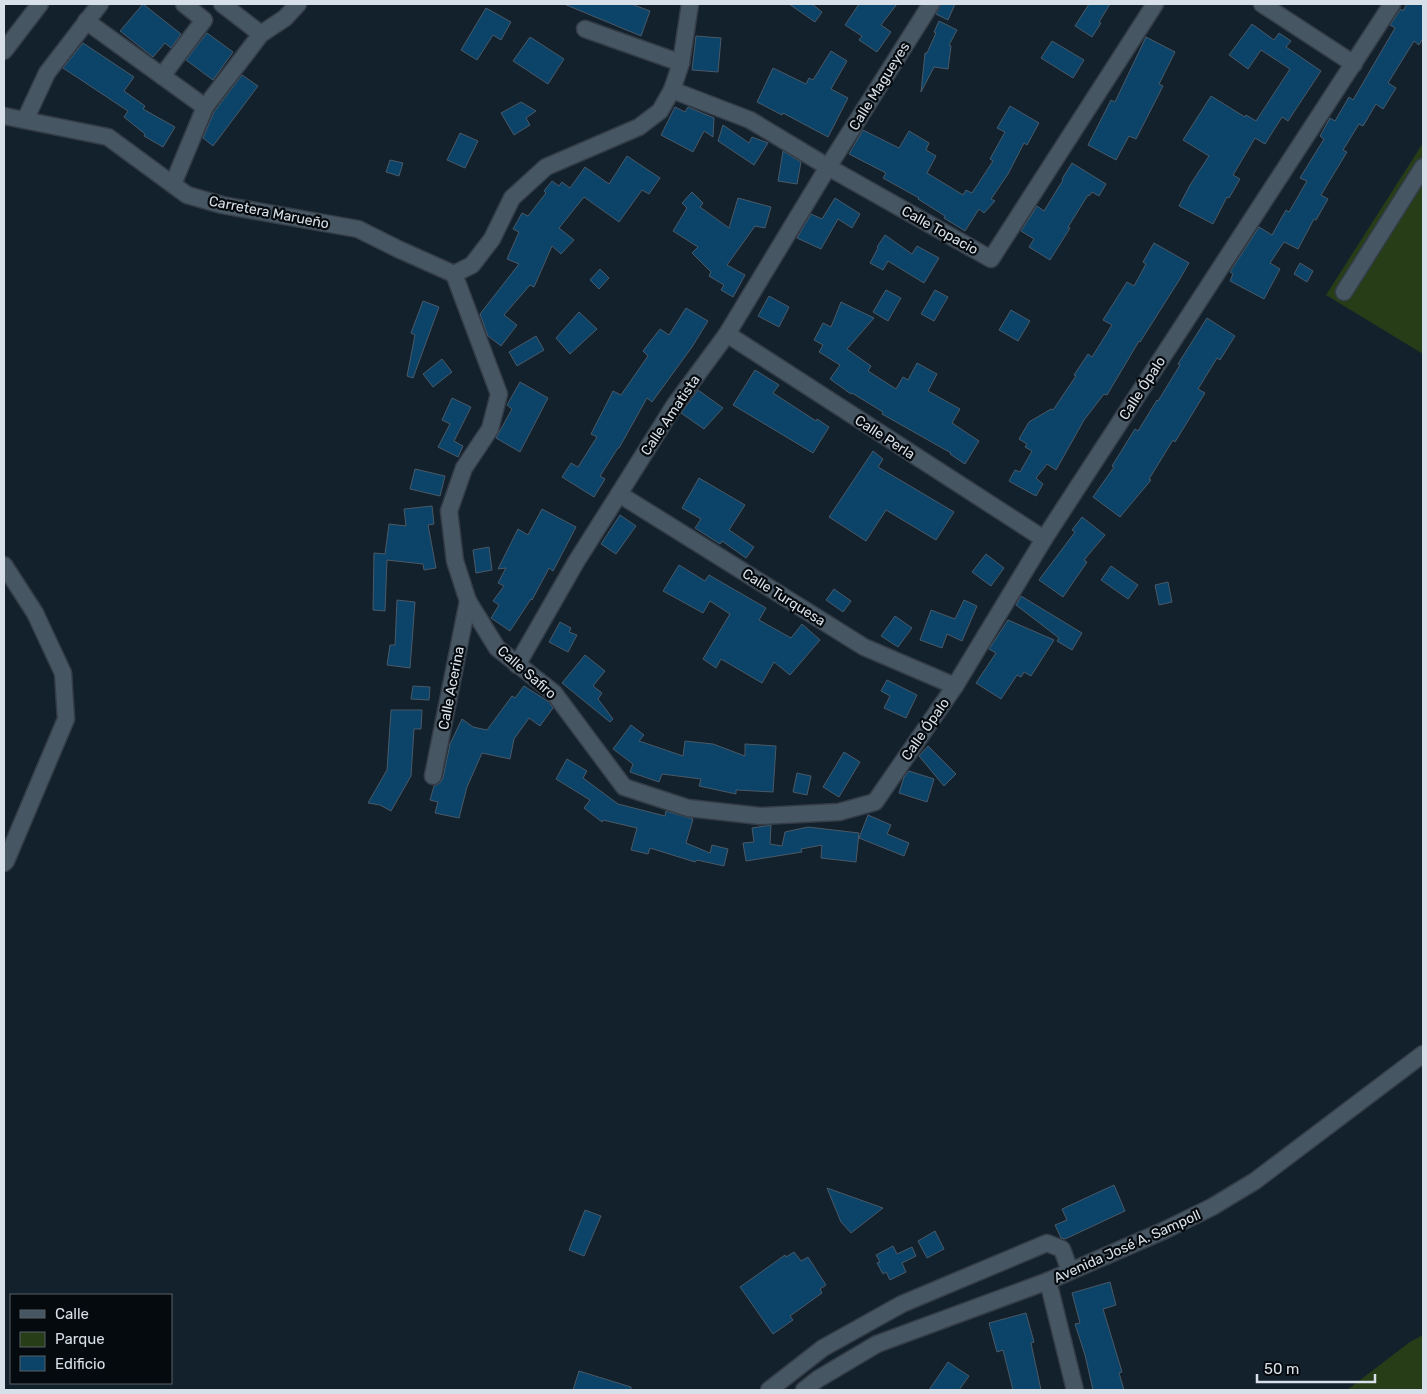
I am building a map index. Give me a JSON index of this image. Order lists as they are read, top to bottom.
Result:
{
  "streets": {
    "street": [
      "Calle Magueyes",
      "Carretera Marueño",
      "Calle Topacio",
      "Calle Ópalo",
      "Calle Amatista",
      "Calle Perla",
      "Calle Turquesa",
      "Calle Safiro",
      "Calle Acerina",
      "Avenida José A. Sampoll"
    ]
  },
  "crossings": [
    ["Calle Magueyes", "Calle Topacio"],
    ["Calle Magueyes", "Calle Amatista"],
    ["Carretera Marueño", "Calle Safiro"],
    ["Calle Topacio", "Calle Amatista"],
    ["Calle Ópalo", "Calle Perla"],
    ["Calle Ópalo", "Calle Turquesa"],
    ["Calle Ópalo", "Calle Safiro"],
    ["Calle Amatista", "Calle Perla"],
    ["Calle Amatista", "Calle Turquesa"],
    ["Calle Amatista", "Calle Safiro"],
    ["Calle Safiro", "Calle Acerina"]
  ],
  "legend": ["Calle", "Parque", "Edificio"],
  "scale_bar": "50 m"
}
